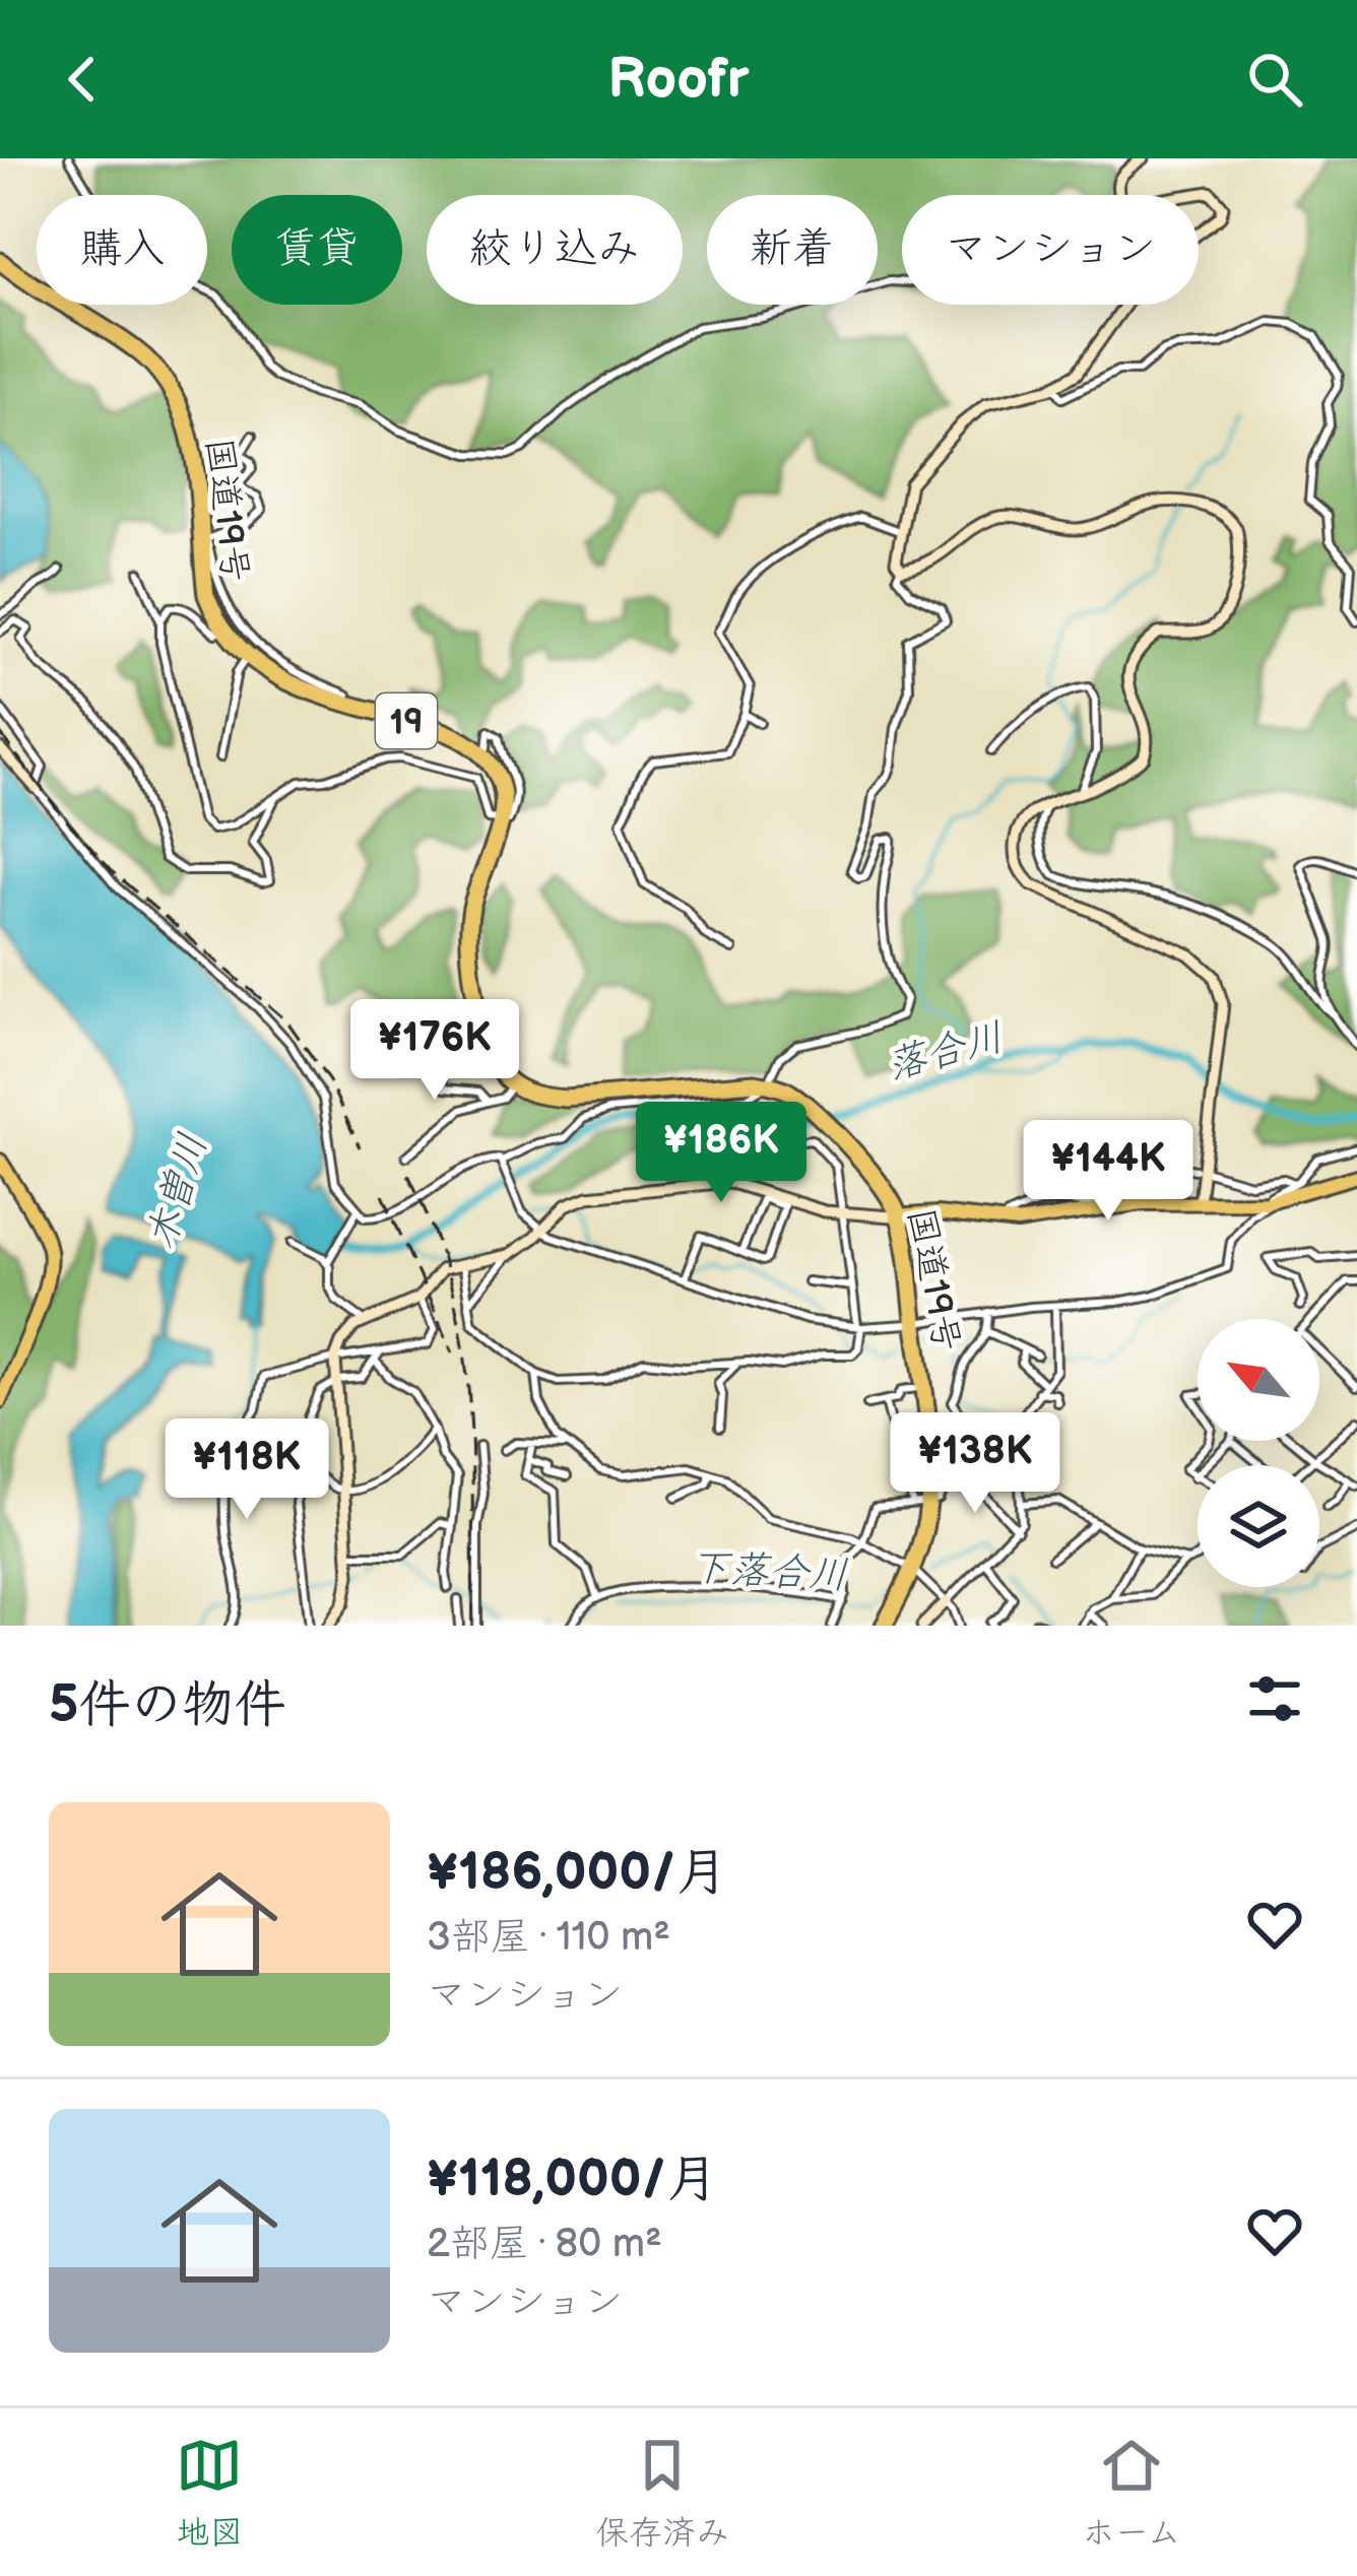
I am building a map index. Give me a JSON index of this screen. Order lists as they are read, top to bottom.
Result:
{
  "streets": {
    "highway": ["国道19号", "19"]
  },
  "water": ["落合川", "木曽川", "下落合川"],
  "north": "top left",
  "page": {
    "header": "Roofr",
    "chip": [
      "購入",
      "賃貸",
      "絞り込み",
      "新着",
      "マンション"
    ],
    "price": [
      "¥176K",
      "¥186K",
      "¥144K",
      "¥138K",
      "¥118K"
    ],
    "heading": "5件の物件",
    "list": [
      {
        "name": "¥186,000/月",
        "note": "3部屋 · 110 m² · マンション"
      },
      {
        "name": "¥118,000/月",
        "note": "2部屋 · 80 m² · マンション"
      }
    ],
    "tabs": ["地図", "保存済み", "ホーム"]
  }
}
